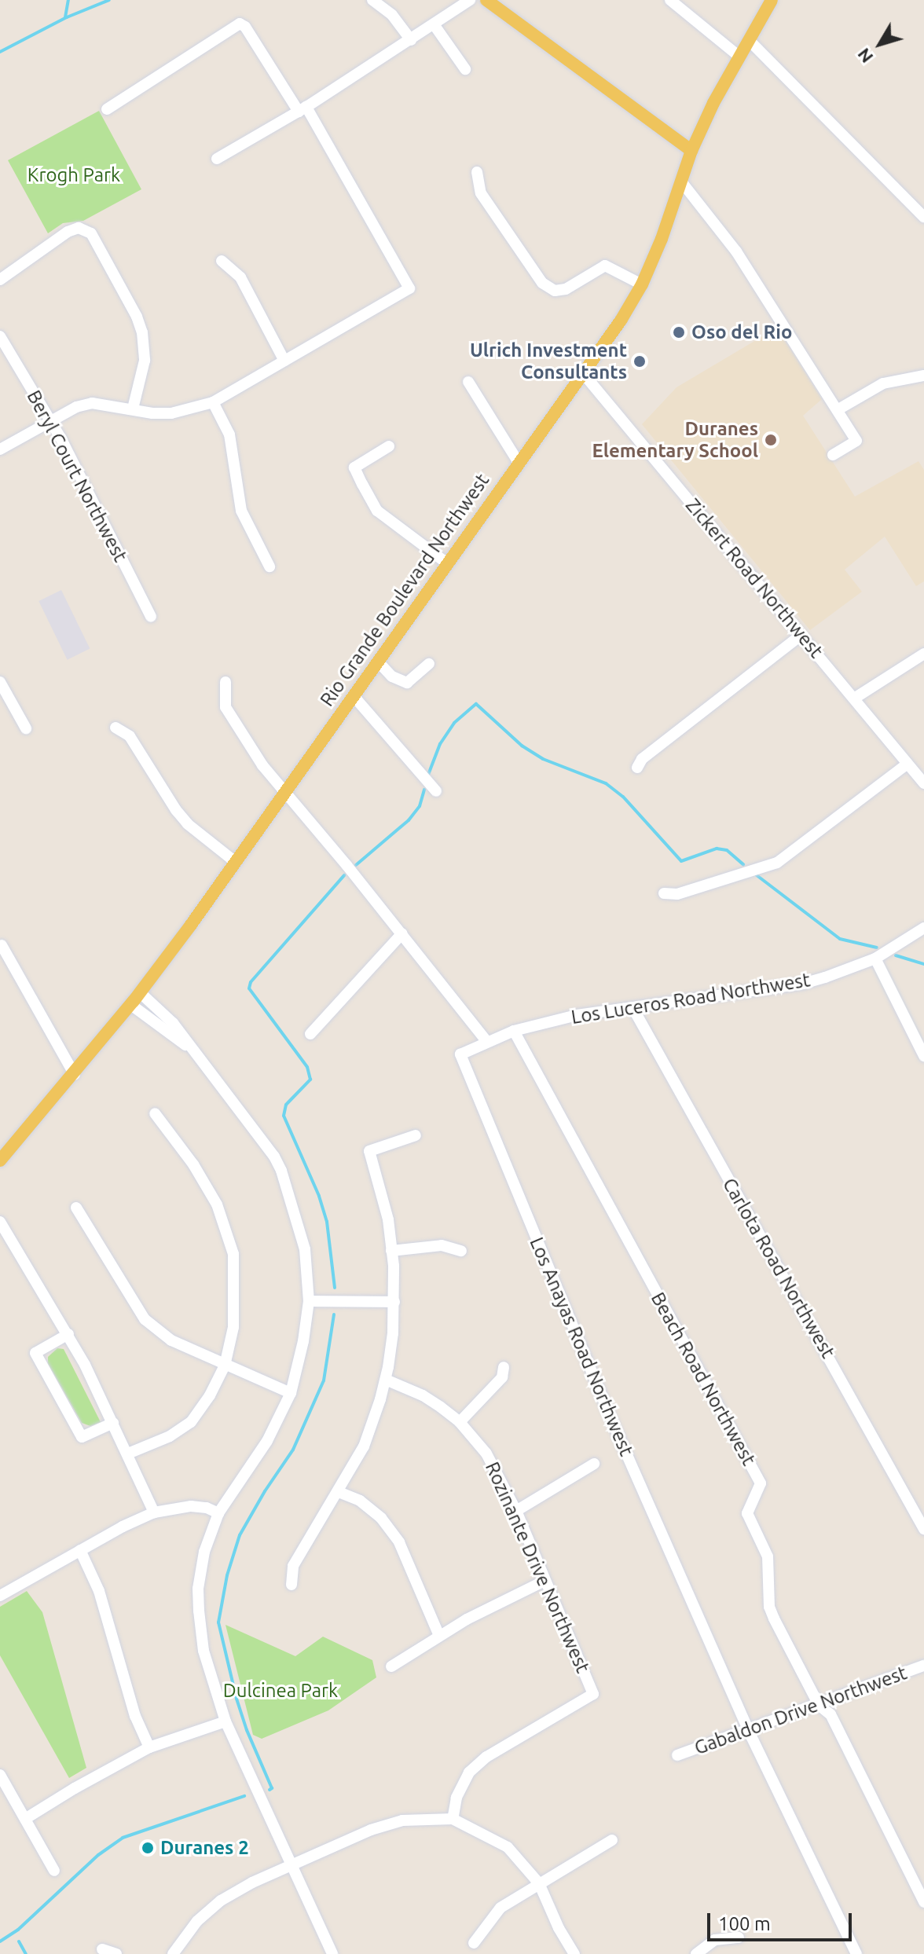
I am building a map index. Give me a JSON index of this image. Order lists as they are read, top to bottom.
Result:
{
  "streets": {
    "main road": ["Rio Grande Boulevard Northwest"],
    "street": [
      "Beryl Court Northwest",
      "Zickert Road Northwest",
      "Los Luceros Road Northwest",
      "Carlota Road Northwest",
      "Los Anayas Road Northwest",
      "Beach Road Northwest",
      "Rozinante Drive Northwest",
      "Gabaldon Drive Northwest"
    ]
  },
  "crossings": [
    ["Zickert Road Northwest", "Rio Grande Boulevard Northwest"],
    ["Los Luceros Road Northwest", "Carlota Road Northwest"],
    ["Los Luceros Road Northwest", "Los Anayas Road Northwest"],
    ["Los Luceros Road Northwest", "Beach Road Northwest"],
    ["Los Anayas Road Northwest", "Gabaldon Drive Northwest"],
    ["Beach Road Northwest", "Gabaldon Drive Northwest"]
  ],
  "parks": ["Krogh Park", "Dulcinea Park"],
  "places": [
    "Oso del Rio",
    "Ulrich Investment Consultants",
    "Duranes Elementary School",
    "Duranes 2"
  ],
  "scale_bar": "100 m",
  "north": "bottom left"
}
